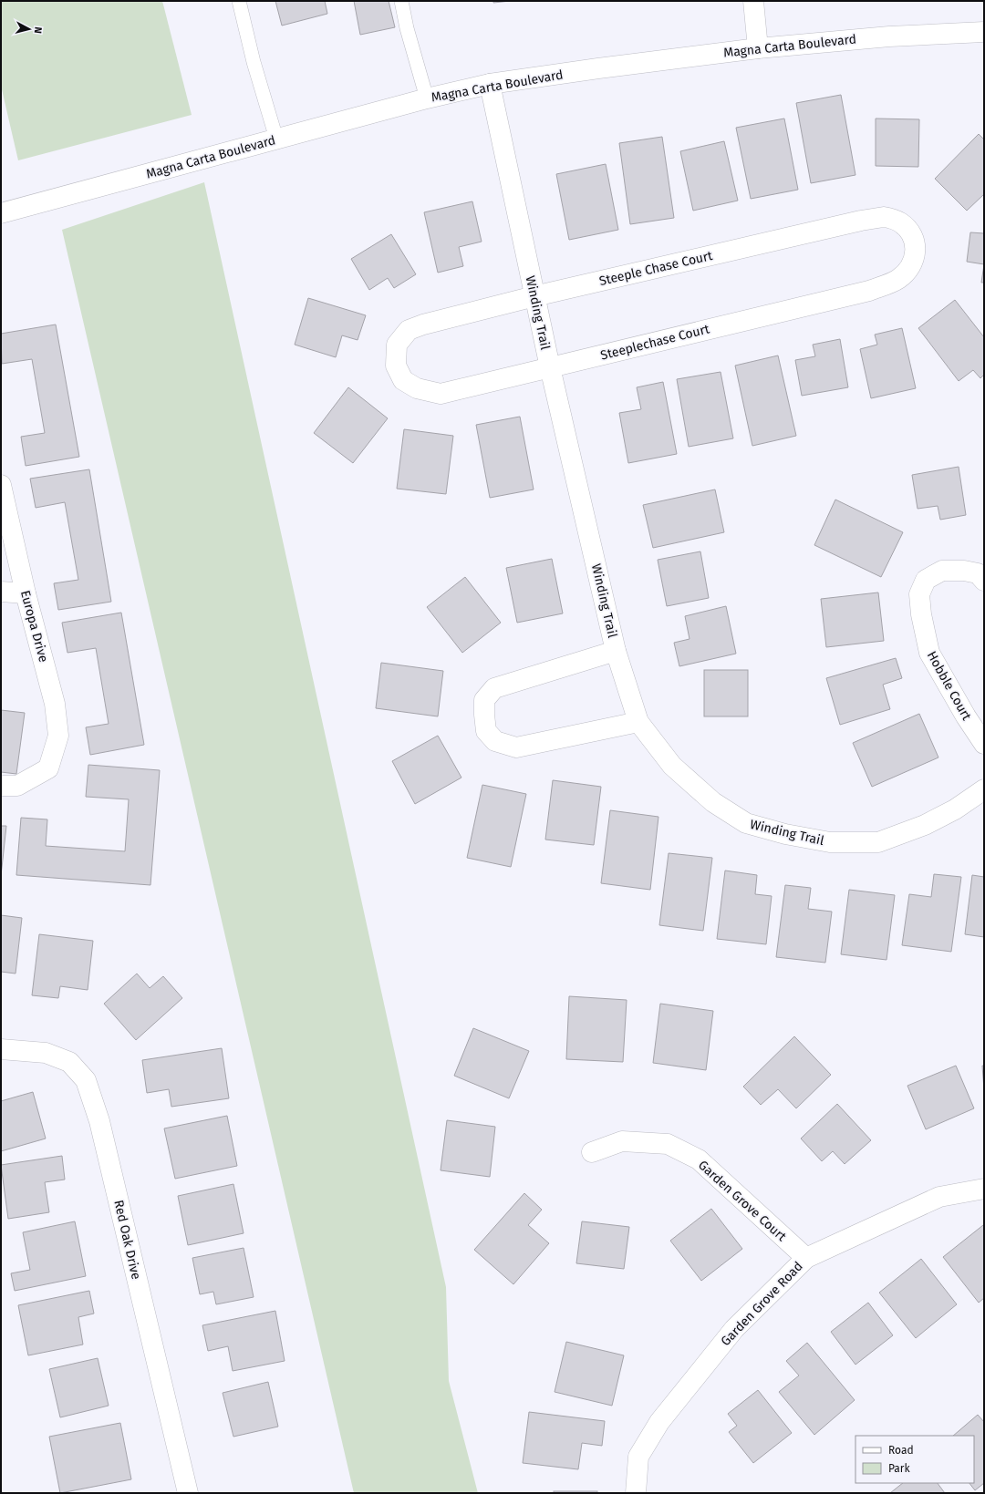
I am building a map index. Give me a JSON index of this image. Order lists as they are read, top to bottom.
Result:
{
  "streets": {
    "street": [
      "Magna Carta Boulevard",
      "Steeple Chase Court",
      "Winding Trail",
      "Steeplechase Court",
      "Europa Drive",
      "Hobble Court",
      "Garden Grove Court",
      "Red Oak Drive",
      "Garden Grove Road"
    ]
  },
  "crossings": [
    ["Magna Carta Boulevard", "Winding Trail"],
    ["Steeple Chase Court", "Winding Trail"],
    ["Steeple Chase Court", "Steeplechase Court"],
    ["Winding Trail", "Steeplechase Court"],
    ["Garden Grove Court", "Garden Grove Road"]
  ],
  "legend": ["Road", "Park"],
  "north": "right"
}
